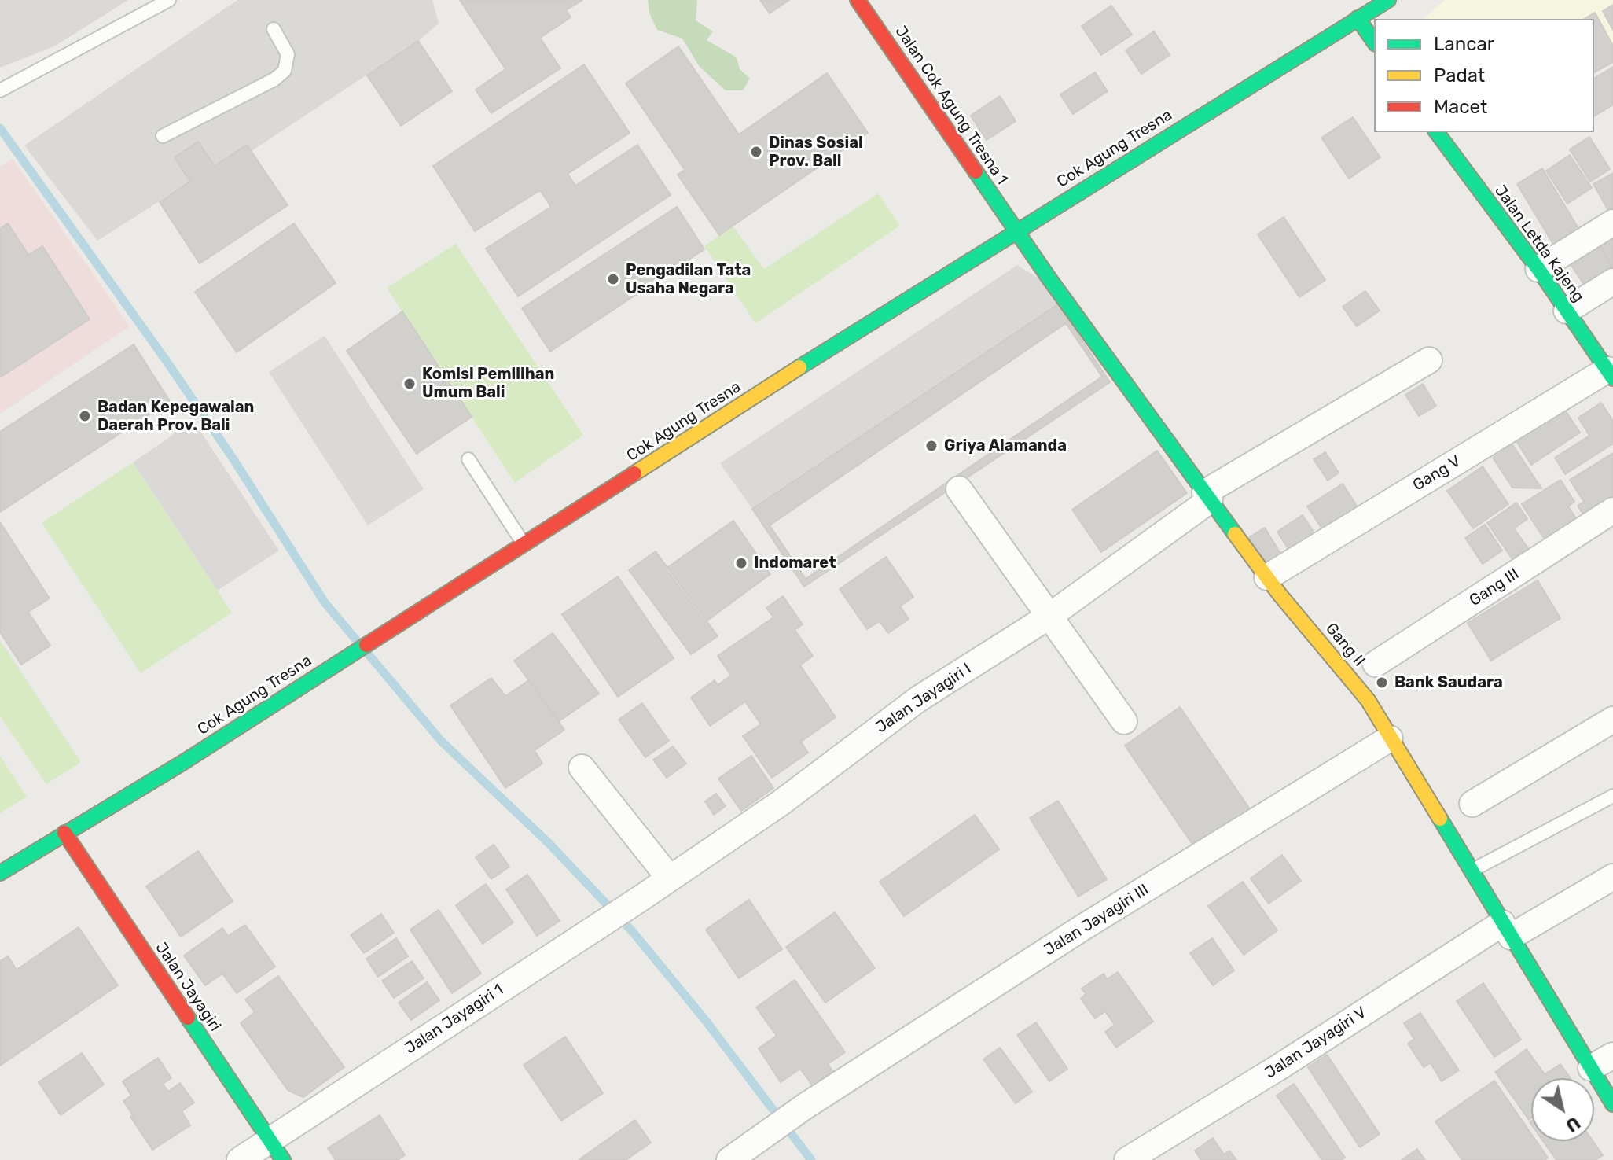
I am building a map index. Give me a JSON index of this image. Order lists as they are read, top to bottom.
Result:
{
  "streets": {
    "street": [
      "Jalan Cok Agung Tresna 1",
      "Cok Agung Tresna",
      "Jalan Letda Kajeng",
      "Gang V",
      "Gang III",
      "Gang II",
      "Jalan Jayagiri I",
      "Jalan Jayagiri III",
      "Jalan Jayagiri",
      "Jalan Jayagiri 1",
      "Jalan Jayagiri V"
    ]
  },
  "crossings": [
    ["Jalan Cok Agung Tresna 1", "Cok Agung Tresna"],
    ["Jalan Cok Agung Tresna 1", "Gang II"],
    ["Cok Agung Tresna", "Gang II"],
    ["Cok Agung Tresna", "Jalan Jayagiri"],
    ["Jalan Letda Kajeng", "Gang V"],
    ["Gang V", "Gang II"],
    ["Gang II", "Jalan Jayagiri I"],
    ["Gang II", "Jalan Jayagiri III"],
    ["Gang II", "Jalan Jayagiri V"],
    ["Jalan Jayagiri I", "Jalan Jayagiri 1"],
    ["Jalan Jayagiri", "Jalan Jayagiri 1"]
  ],
  "places": [
    "Dinas Sosial Prov. Bali",
    "Pengadilan Tata Usaha Negara",
    "Komisi Pemilihan Umum Bali",
    "Badan Kepegawaian Daerah Prov. Bali",
    "Griya Alamanda",
    "Indomaret",
    "Bank Saudara"
  ],
  "legend": ["Lancar", "Padat", "Macet"],
  "north": "bottom right"
}
